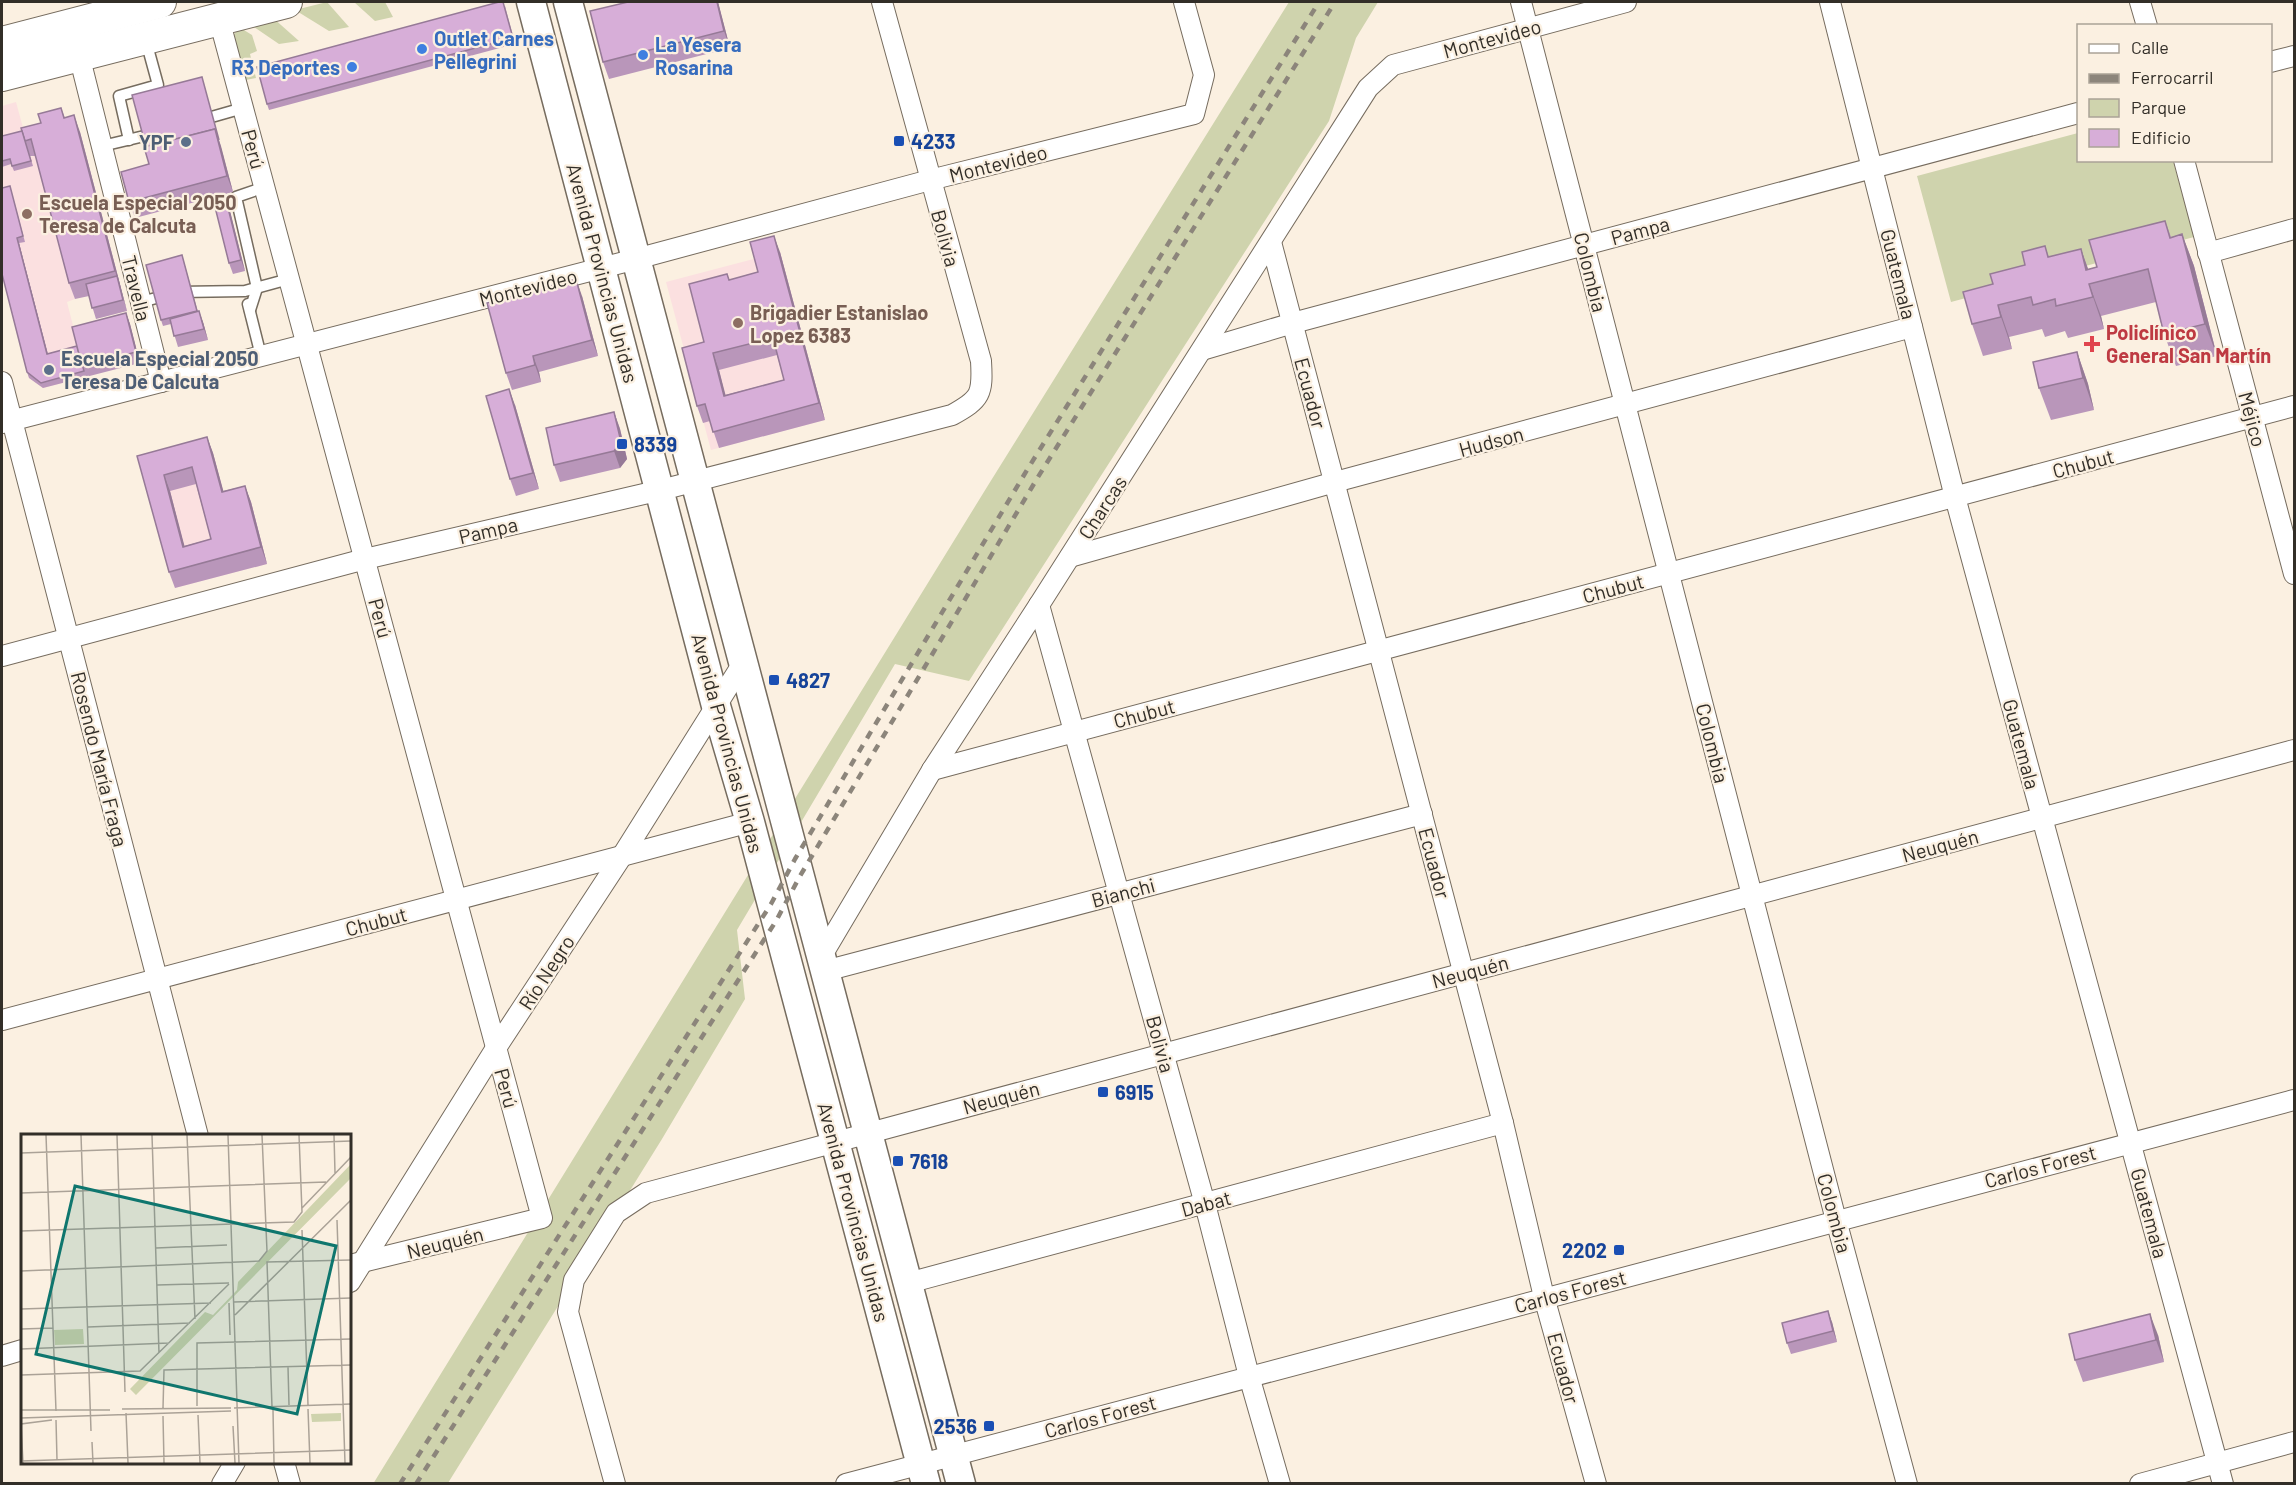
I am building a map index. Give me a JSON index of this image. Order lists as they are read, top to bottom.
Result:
{
  "streets": {
    "main road": ["Avenida Provincias Unidas"],
    "street": [
      "Montevideo",
      "Perú",
      "Pampa",
      "Bolivia",
      "Colombia",
      "Guatemala",
      "Travella",
      "Ecuador",
      "Méjico",
      "Hudson",
      "Chubut",
      "Charcas",
      "Rosendo María Fraga",
      "Neuquén",
      "Bianchi",
      "Río Negro",
      "Carlos Forest",
      "Dabat"
    ]
  },
  "crossings": [
    ["Montevideo", "Perú"],
    ["Montevideo", "Bolivia"],
    ["Montevideo", "Colombia"],
    ["Montevideo", "Avenida Provincias Unidas"],
    ["Montevideo", "Travella"],
    ["Montevideo", "Charcas"],
    ["Montevideo", "Rosendo María Fraga"],
    ["Perú", "Pampa"],
    ["Perú", "Chubut"],
    ["Perú", "Neuquén"],
    ["Perú", "Río Negro"],
    ["Pampa", "Bolivia"],
    ["Pampa", "Colombia"],
    ["Pampa", "Avenida Provincias Unidas"],
    ["Pampa", "Guatemala"],
    ["Pampa", "Ecuador"],
    ["Pampa", "Charcas"],
    ["Pampa", "Rosendo María Fraga"],
    ["Bolivia", "Chubut"],
    ["Bolivia", "Charcas"],
    ["Bolivia", "Neuquén"],
    ["Bolivia", "Bianchi"],
    ["Bolivia", "Carlos Forest"],
    ["Bolivia", "Dabat"],
    ["Colombia", "Hudson"],
    ["Colombia", "Chubut"],
    ["Colombia", "Neuquén"],
    ["Colombia", "Carlos Forest"],
    ["Avenida Provincias Unidas", "Chubut"],
    ["Avenida Provincias Unidas", "Charcas"],
    ["Avenida Provincias Unidas", "Neuquén"],
    ["Avenida Provincias Unidas", "Bianchi"],
    ["Avenida Provincias Unidas", "Río Negro"],
    ["Avenida Provincias Unidas", "Carlos Forest"],
    ["Avenida Provincias Unidas", "Dabat"],
    ["Guatemala", "Hudson"],
    ["Guatemala", "Chubut"],
    ["Guatemala", "Neuquén"],
    ["Guatemala", "Carlos Forest"],
    ["Ecuador", "Hudson"],
    ["Ecuador", "Chubut"],
    ["Ecuador", "Charcas"],
    ["Ecuador", "Neuquén"],
    ["Ecuador", "Bianchi"],
    ["Ecuador", "Carlos Forest"],
    ["Ecuador", "Dabat"],
    ["Méjico", "Chubut"],
    ["Hudson", "Charcas"],
    ["Chubut", "Charcas"],
    ["Chubut", "Rosendo María Fraga"],
    ["Chubut", "Río Negro"],
    ["Charcas", "Bianchi"],
    ["Neuquén", "Río Negro"]
  ],
  "places": {
    "other": [
      "Outlet Carnes Pellegrini",
      "La Yesera Rosarina",
      "R3 Deportes",
      "YPF",
      "Escuela Especial 2050 Teresa de Calcuta",
      "Brigadier Estanislao Lopez 6383",
      "Escuela Especial 2050 Teresa De Calcuta"
    ],
    "transit": [
      "4233",
      "8339",
      "4827",
      "6915",
      "7618",
      "2202",
      "2536"
    ],
    "health": ["Policlínico General San Martín"]
  },
  "legend": [
    "Calle",
    "Ferrocarril",
    "Parque",
    "Edificio"
  ]
}
